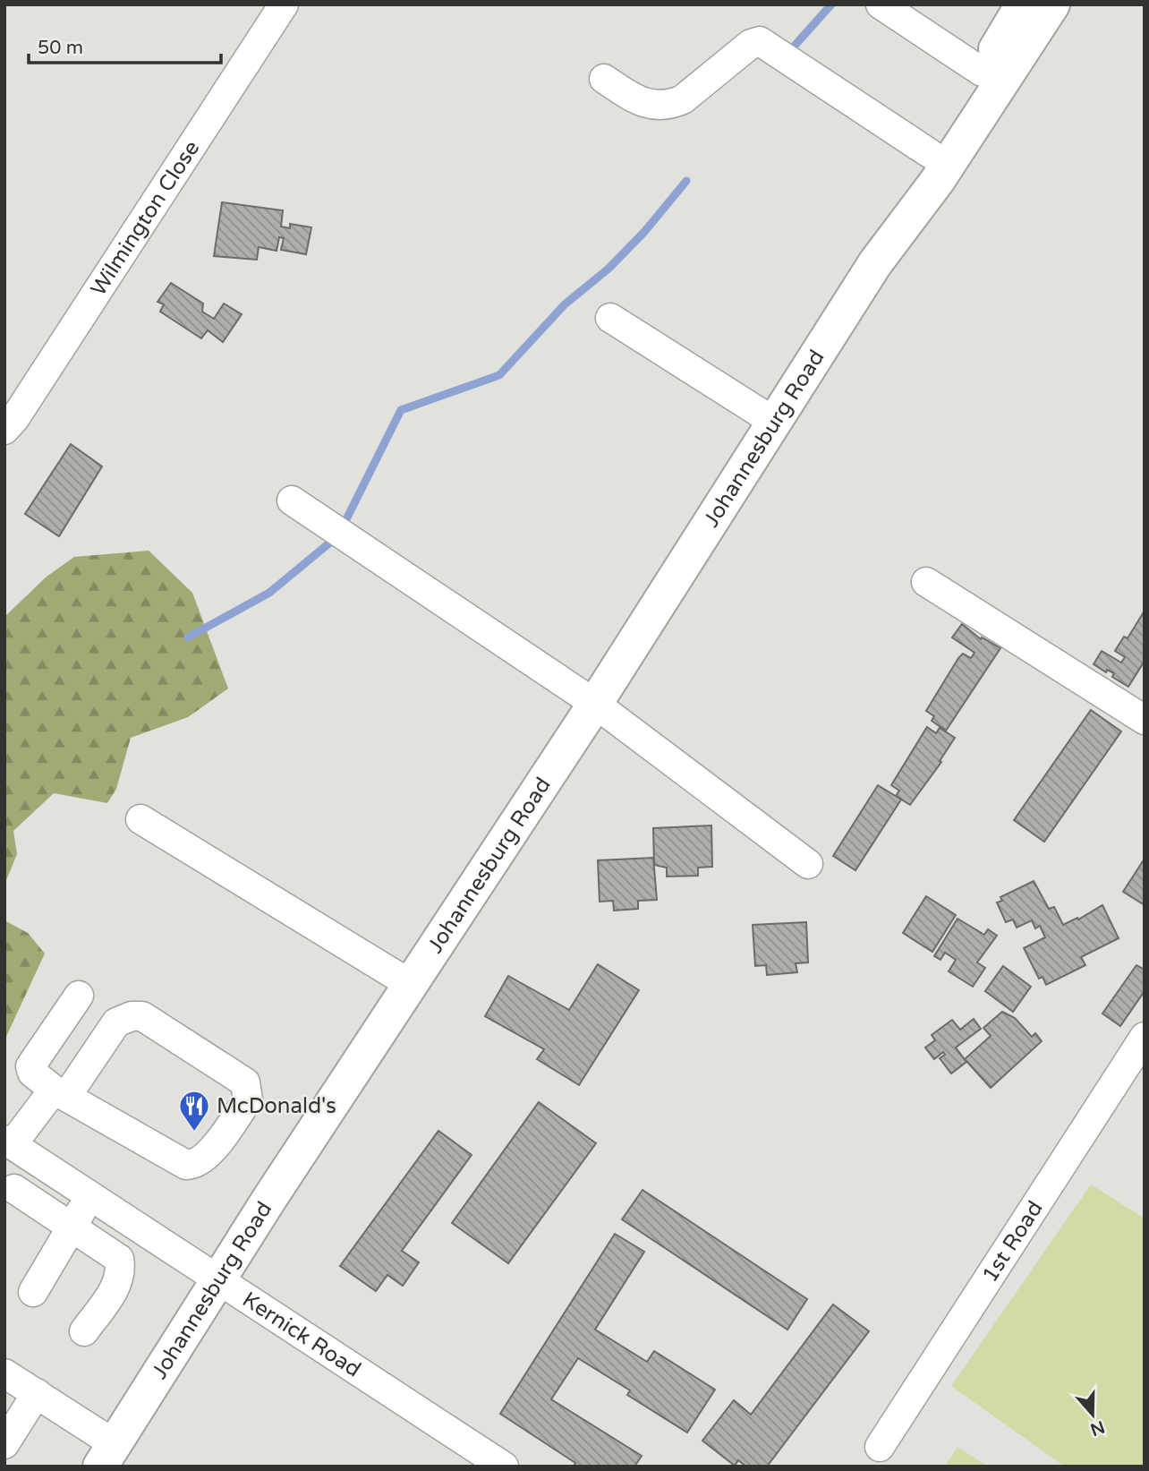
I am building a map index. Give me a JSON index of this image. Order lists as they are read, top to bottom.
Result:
{
  "streets": {
    "main road": ["Johannesburg Road"],
    "street": ["Wilmington Close", "1st Road", "Kernick Road"]
  },
  "crossings": [
    ["Johannesburg Road", "Kernick Road"]
  ],
  "places": {
    "restaurant": ["McDonald's"]
  },
  "scale_bar": "50 m",
  "north": "bottom"
}
